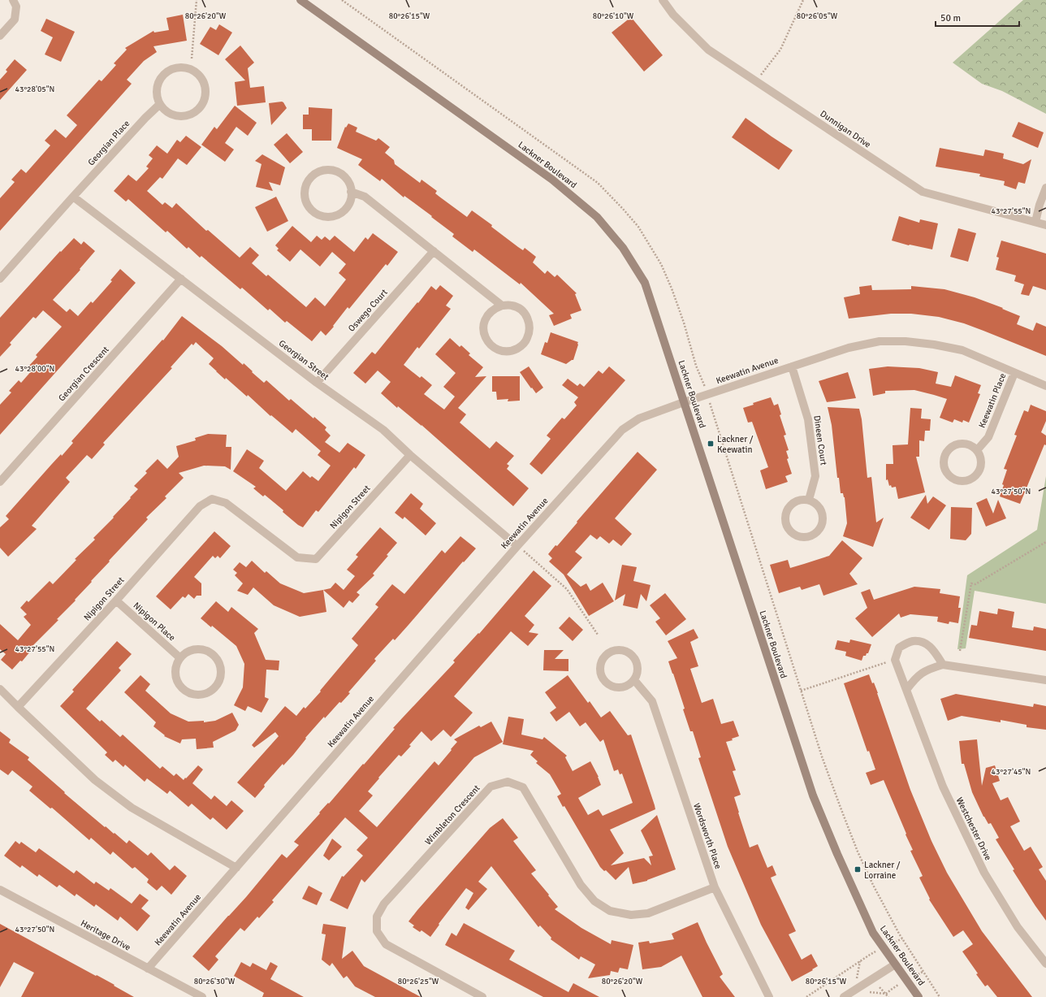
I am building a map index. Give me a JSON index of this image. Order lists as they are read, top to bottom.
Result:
{
  "streets": {
    "main road": ["Lackner Boulevard"],
    "street": [
      "Dunnigan Drive",
      "Georgian Place",
      "Oswego Court",
      "Georgian Street",
      "Keewatin Avenue",
      "Georgian Crescent",
      "Keewatin Place",
      "Dineen Court",
      "Nipigon Street",
      "Nipigon Place",
      "Wimbleton Crescent",
      "Westchester Drive",
      "Wordsworth Place",
      "Heritage Drive"
    ]
  },
  "crossings": [
    ["Georgian Place", "Georgian Street"],
    ["Lackner Boulevard", "Keewatin Avenue"],
    ["Oswego Court", "Georgian Street"],
    ["Georgian Street", "Keewatin Avenue"],
    ["Georgian Street", "Georgian Crescent"],
    ["Georgian Street", "Nipigon Street"],
    ["Keewatin Avenue", "Keewatin Place"],
    ["Keewatin Avenue", "Dineen Court"],
    ["Keewatin Avenue", "Heritage Drive"],
    ["Nipigon Street", "Nipigon Place"],
    ["Wimbleton Crescent", "Wordsworth Place"]
  ],
  "places": {
    "transit": ["Lackner / Keewatin", "Lackner / Lorraine"]
  },
  "scale_bar": "50 m",
  "coordinates": [
    "80°26'20\"W",
    "80°26'15\"W",
    "80°26'10\"W",
    "80°26'05\"W",
    "43°28'05\"N",
    "43°27'55\"N",
    "43°28'00\"N",
    "43°27'50\"N",
    "43°27'45\"N",
    "80°26'30\"W",
    "80°26'25\"W"
  ]
}
